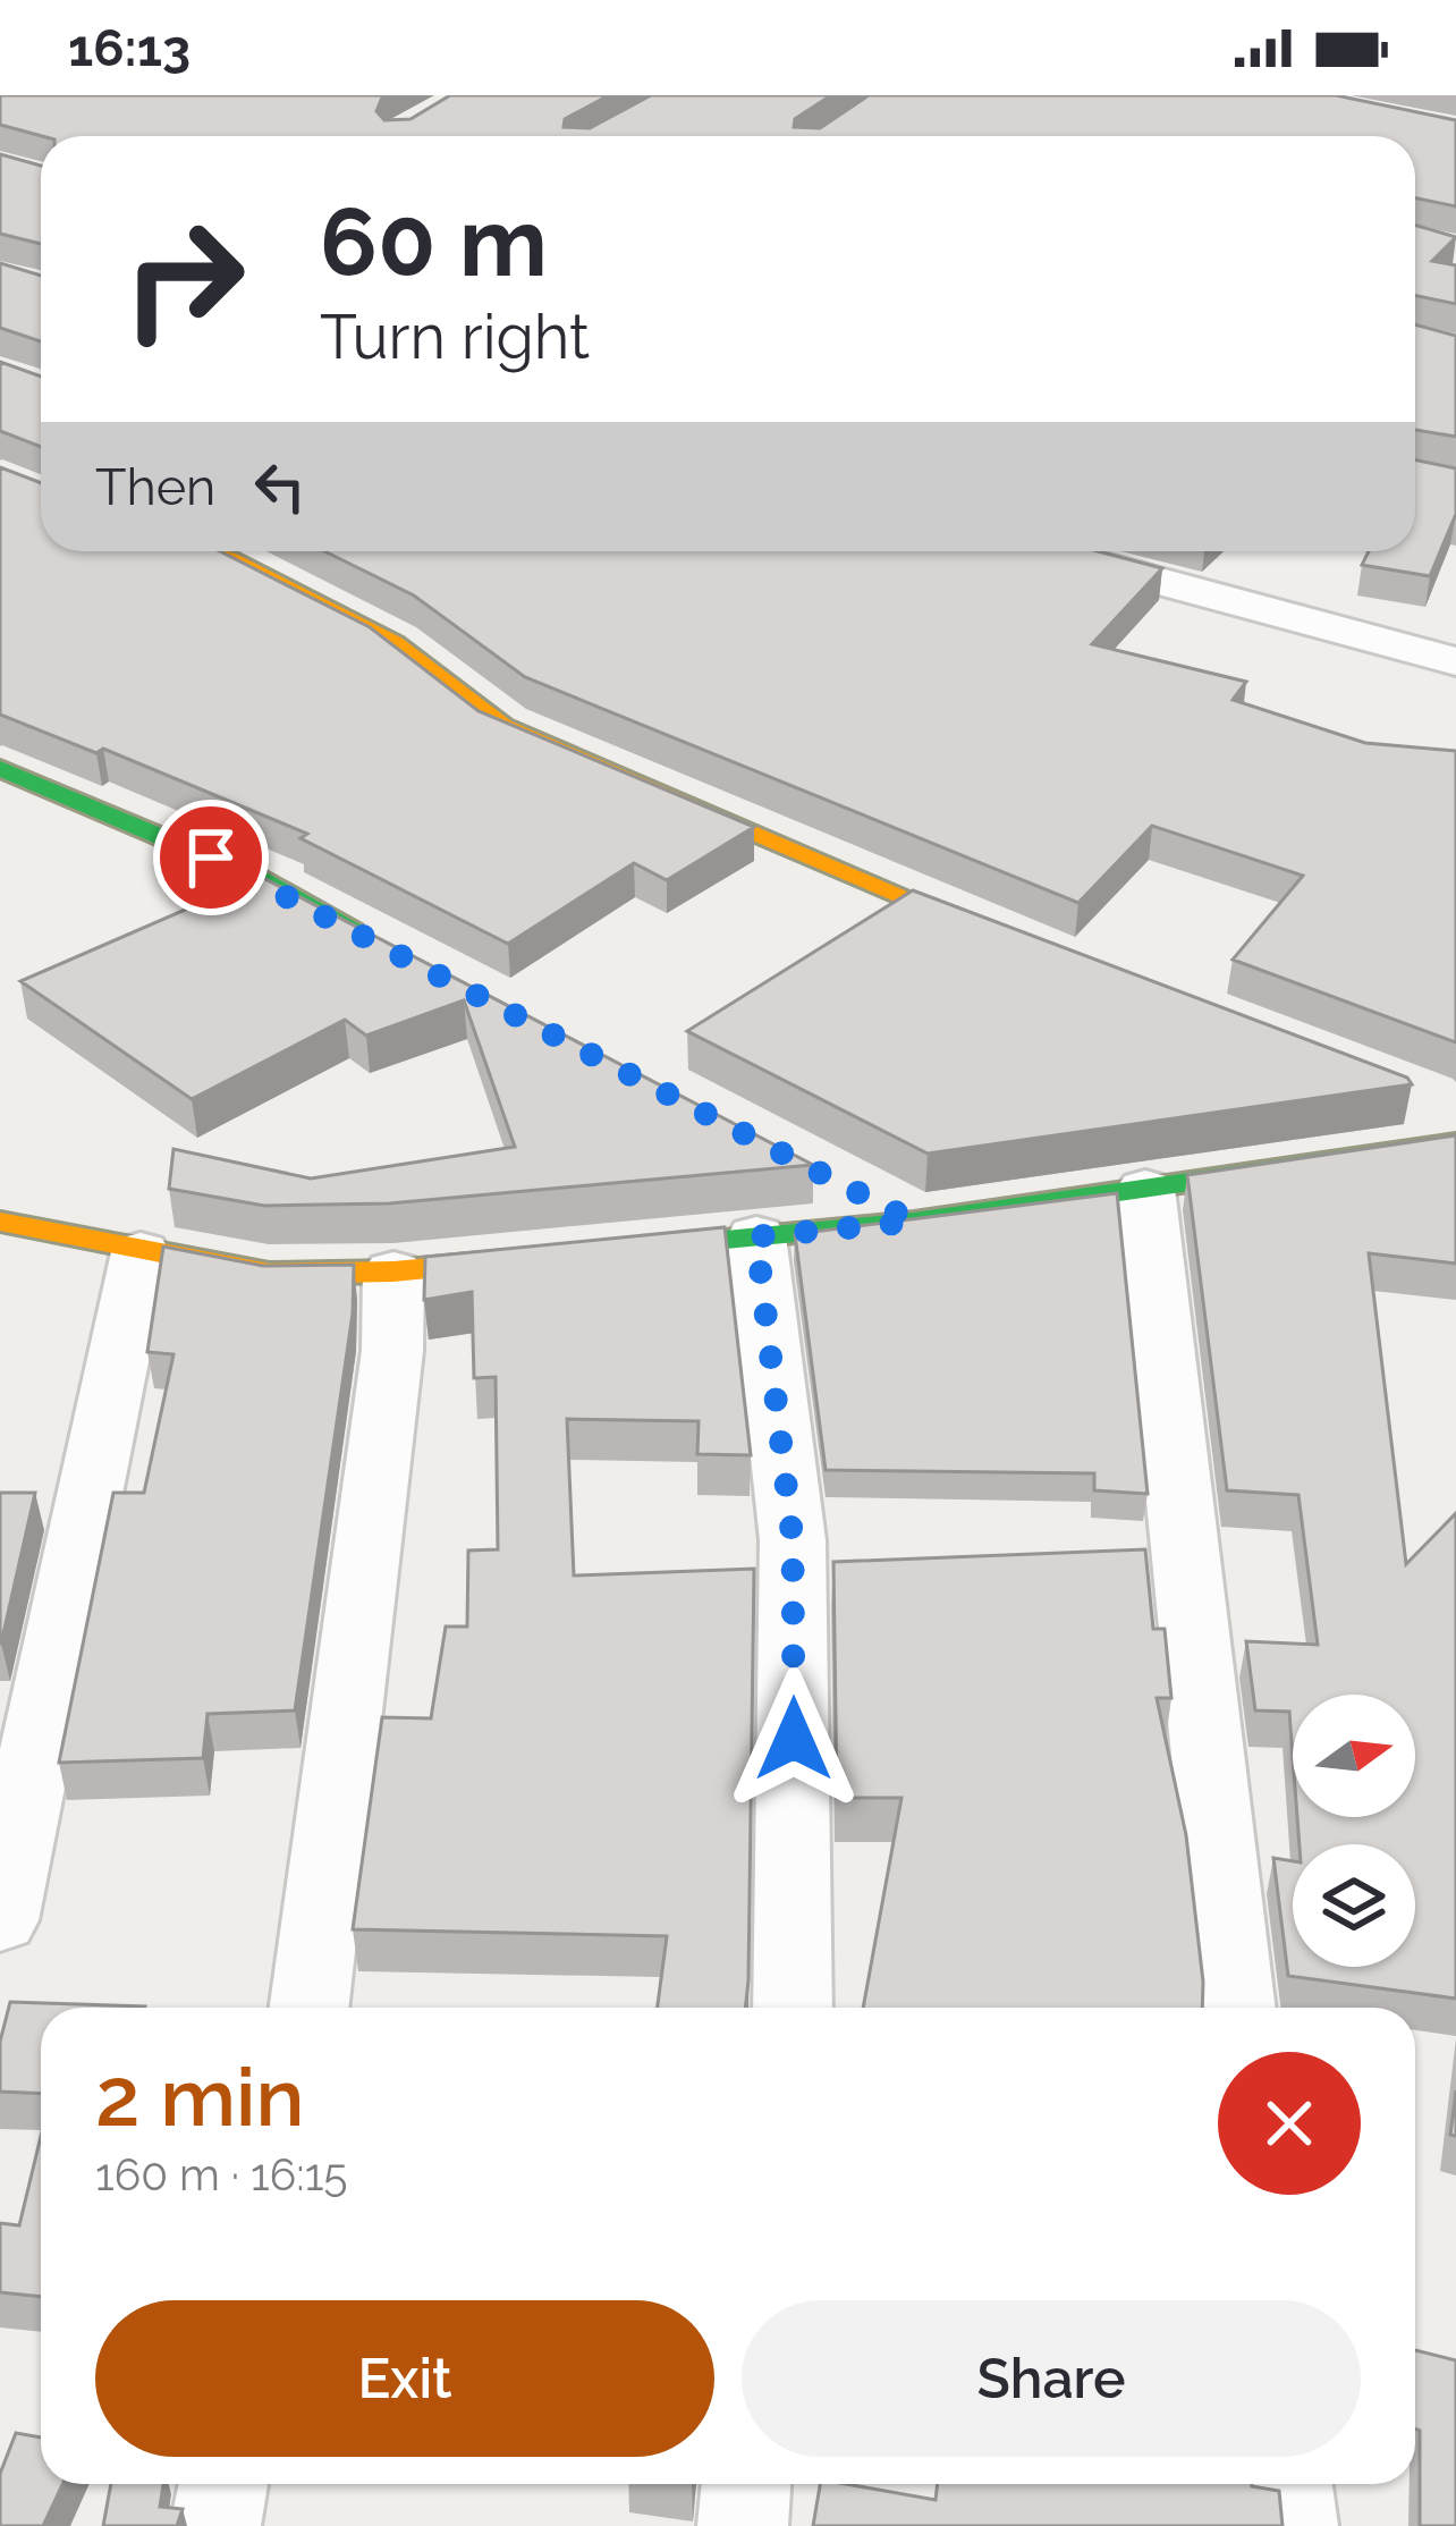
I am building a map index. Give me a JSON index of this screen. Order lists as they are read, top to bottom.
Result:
{
  "north": "right",
  "page": {
    "status": "16:13",
    "turn": ["60 m", "Turn right"],
    "then": "Then",
    "heading": ["2 min", "160 m · 16:15"],
    "buttons": ["Exit", "Share"]
  }
}
